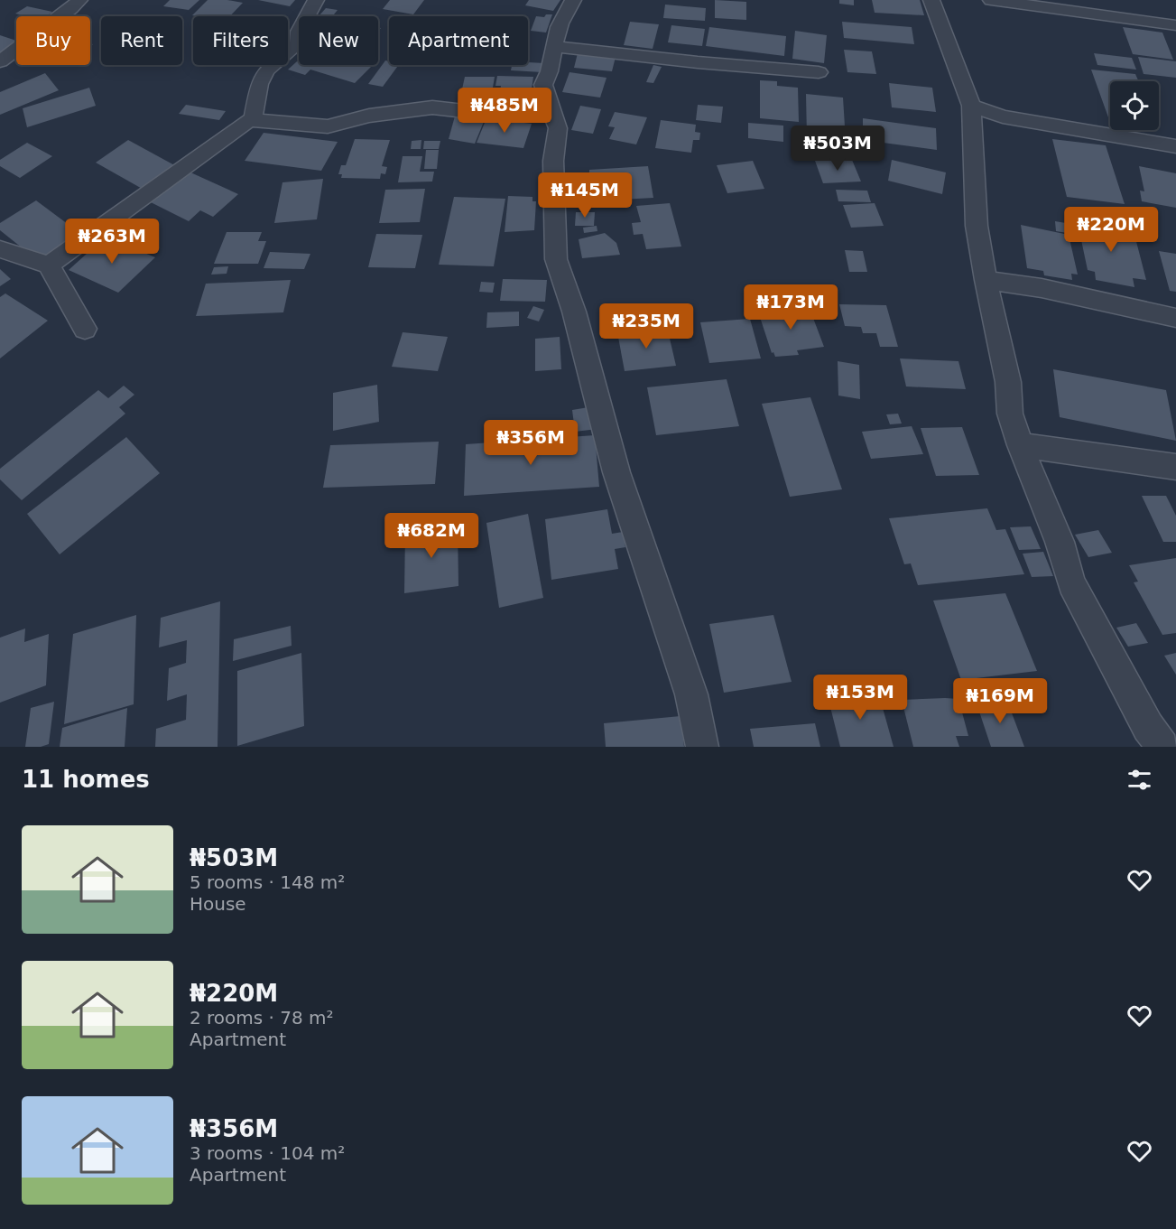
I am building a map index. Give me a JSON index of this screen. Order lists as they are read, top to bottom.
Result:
{
  "page": {
    "chip": [
      "Buy",
      "Rent",
      "Filters",
      "New",
      "Apartment"
    ],
    "price": [
      "₦485M",
      "₦503M",
      "₦145M",
      "₦220M",
      "₦263M",
      "₦173M",
      "₦235M",
      "₦356M",
      "₦682M",
      "₦153M",
      "₦169M"
    ],
    "heading": "11 homes",
    "list": [
      {
        "name": "₦503M",
        "note": "5 rooms · 148 m² · House"
      },
      {
        "name": "₦220M",
        "note": "2 rooms · 78 m² · Apartment"
      },
      {
        "name": "₦356M",
        "note": "3 rooms · 104 m² · Apartment"
      }
    ]
  }
}
